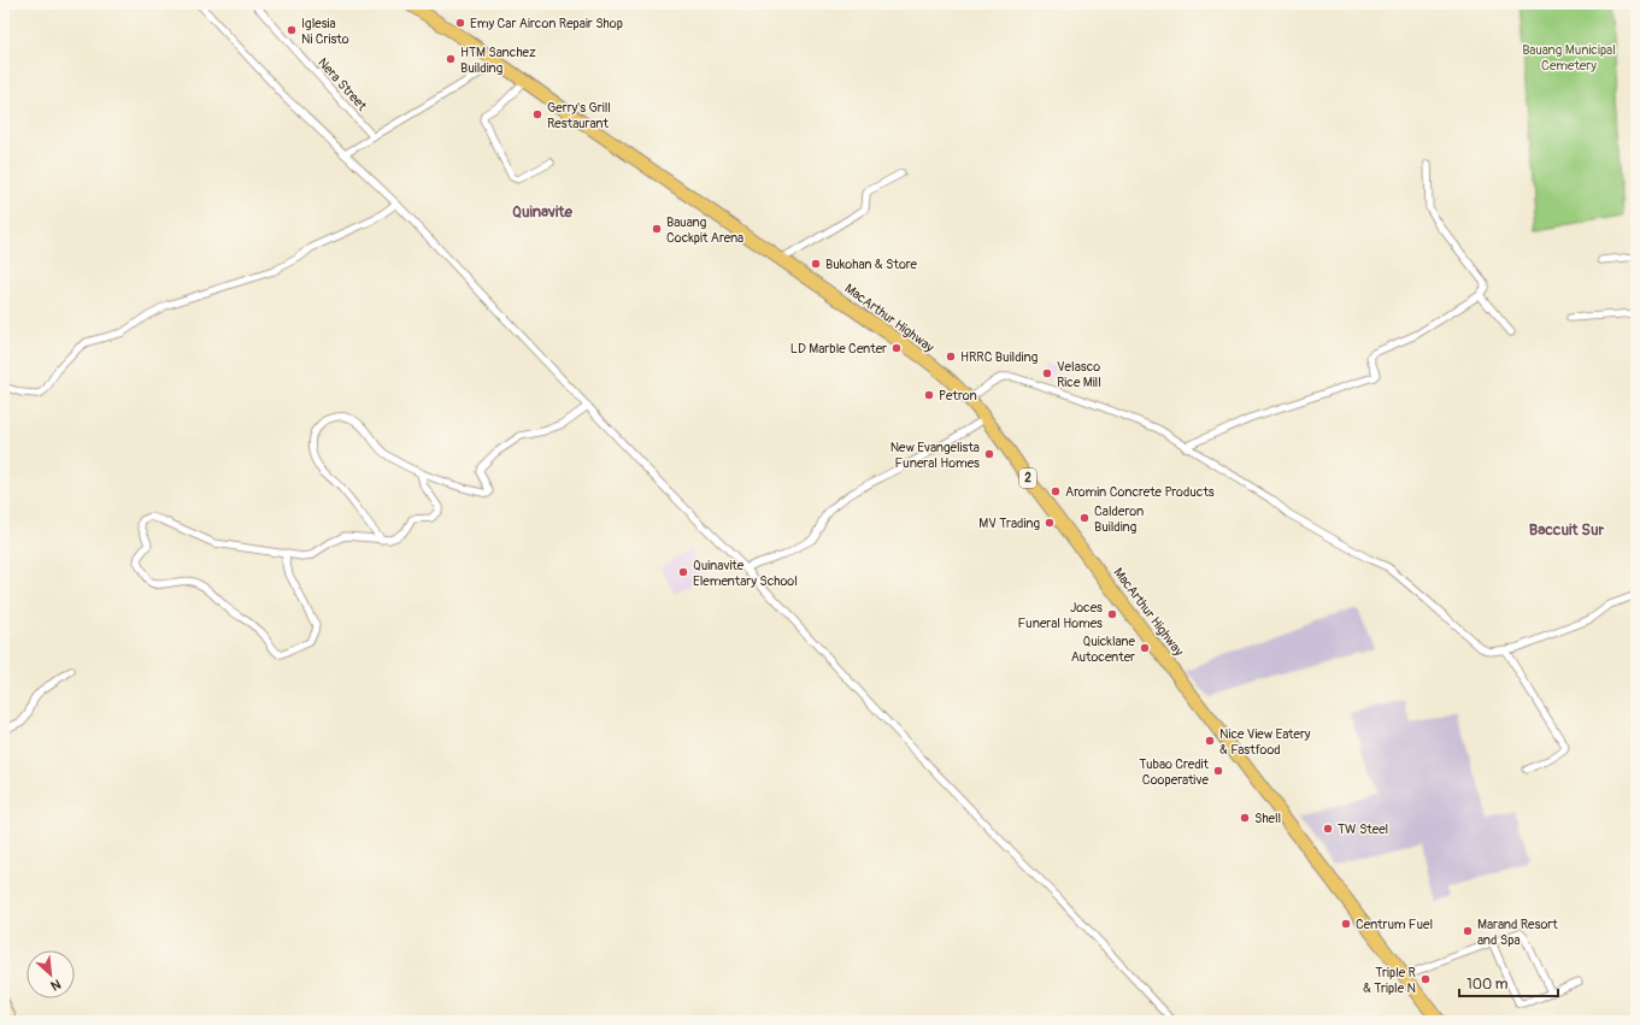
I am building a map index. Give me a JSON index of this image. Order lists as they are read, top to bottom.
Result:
{
  "streets": {
    "highway": ["MacArthur Highway", "2"],
    "street": ["Nera Street"]
  },
  "districts": ["Quinavite", "Baccuit Sur"],
  "parks": ["Bauang Municipal Cemetery"],
  "places": [
    "Emy Car Aircon Repair Shop",
    "Iglesia Ni Cristo",
    "HTM Sanchez Building",
    "Gerry's Grill Restaurant",
    "Bauang Cockpit Arena",
    "Bukohan & Store",
    "LD Marble Center",
    "HRRC Building",
    "Velasco Rice Mill",
    "Petron",
    "New Evangelista Funeral Homes",
    "Aromin Concrete Products",
    "Calderon Building",
    "MV Trading",
    "Quinavite Elementary School",
    "Joces Funeral Homes",
    "Quicklane Autocenter",
    "Nice View Eatery & Fastfood",
    "Tubao Credit Cooperative",
    "Shell",
    "TW Steel",
    "Centrum Fuel",
    "Marand Resort and Spa",
    "Triple R & Triple N"
  ],
  "scale_bar": "100 m",
  "north": "bottom right"
}
